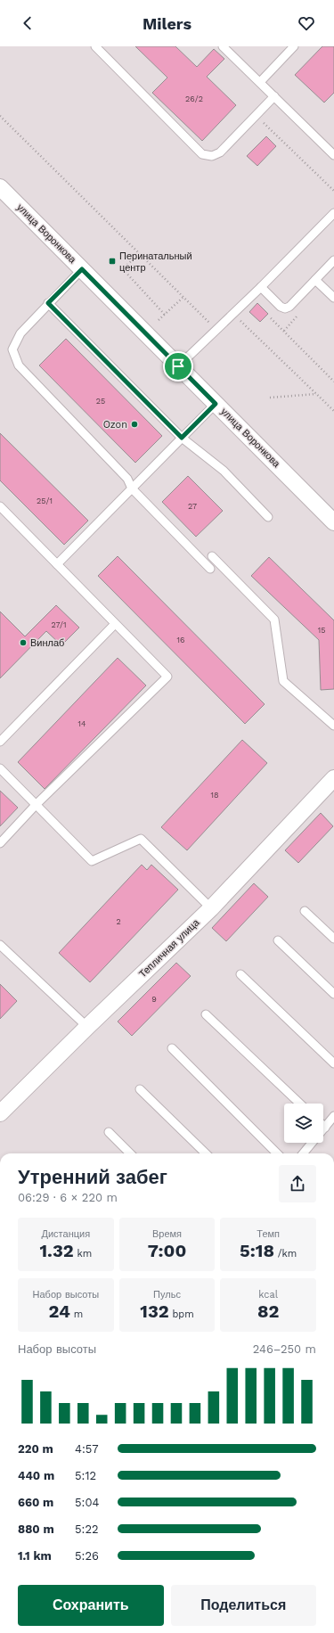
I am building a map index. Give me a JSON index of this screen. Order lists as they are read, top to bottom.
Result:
{
  "streets": {
    "street": ["улица Воронкова", "Тепличная улица"]
  },
  "places": {
    "transit": ["Перинатальный центр"],
    "other": ["Ozon", "Винлаб"]
  },
  "house_numbers": [
    "26/2",
    "25",
    "25/1",
    "27",
    "27/1",
    "15",
    "16",
    "14",
    "18",
    "2",
    "9"
  ],
  "page": {
    "header": "Milers",
    "heading": ["Утренний забег", "06:29 · 6 × 220 m"],
    "stats": [
      ["Дистанция", "1.32 km"],
      ["Время", "7:00"],
      ["Темп", "5:18 /km"],
      ["Набор высоты", "24 m"],
      ["Пульс", "132 bpm"],
      ["kcal", "82"]
    ],
    "chart": ["Набор высоты", "246–250 m"],
    "list": [
      {
        "name": "220 m",
        "note": "4:57"
      },
      {
        "name": "440 m",
        "note": "5:12"
      },
      {
        "name": "660 m",
        "note": "5:04"
      },
      {
        "name": "880 m",
        "note": "5:22"
      },
      {
        "name": "1.1 km",
        "note": "5:26"
      }
    ],
    "buttons": ["Сохранить", "Поделиться"]
  }
}
